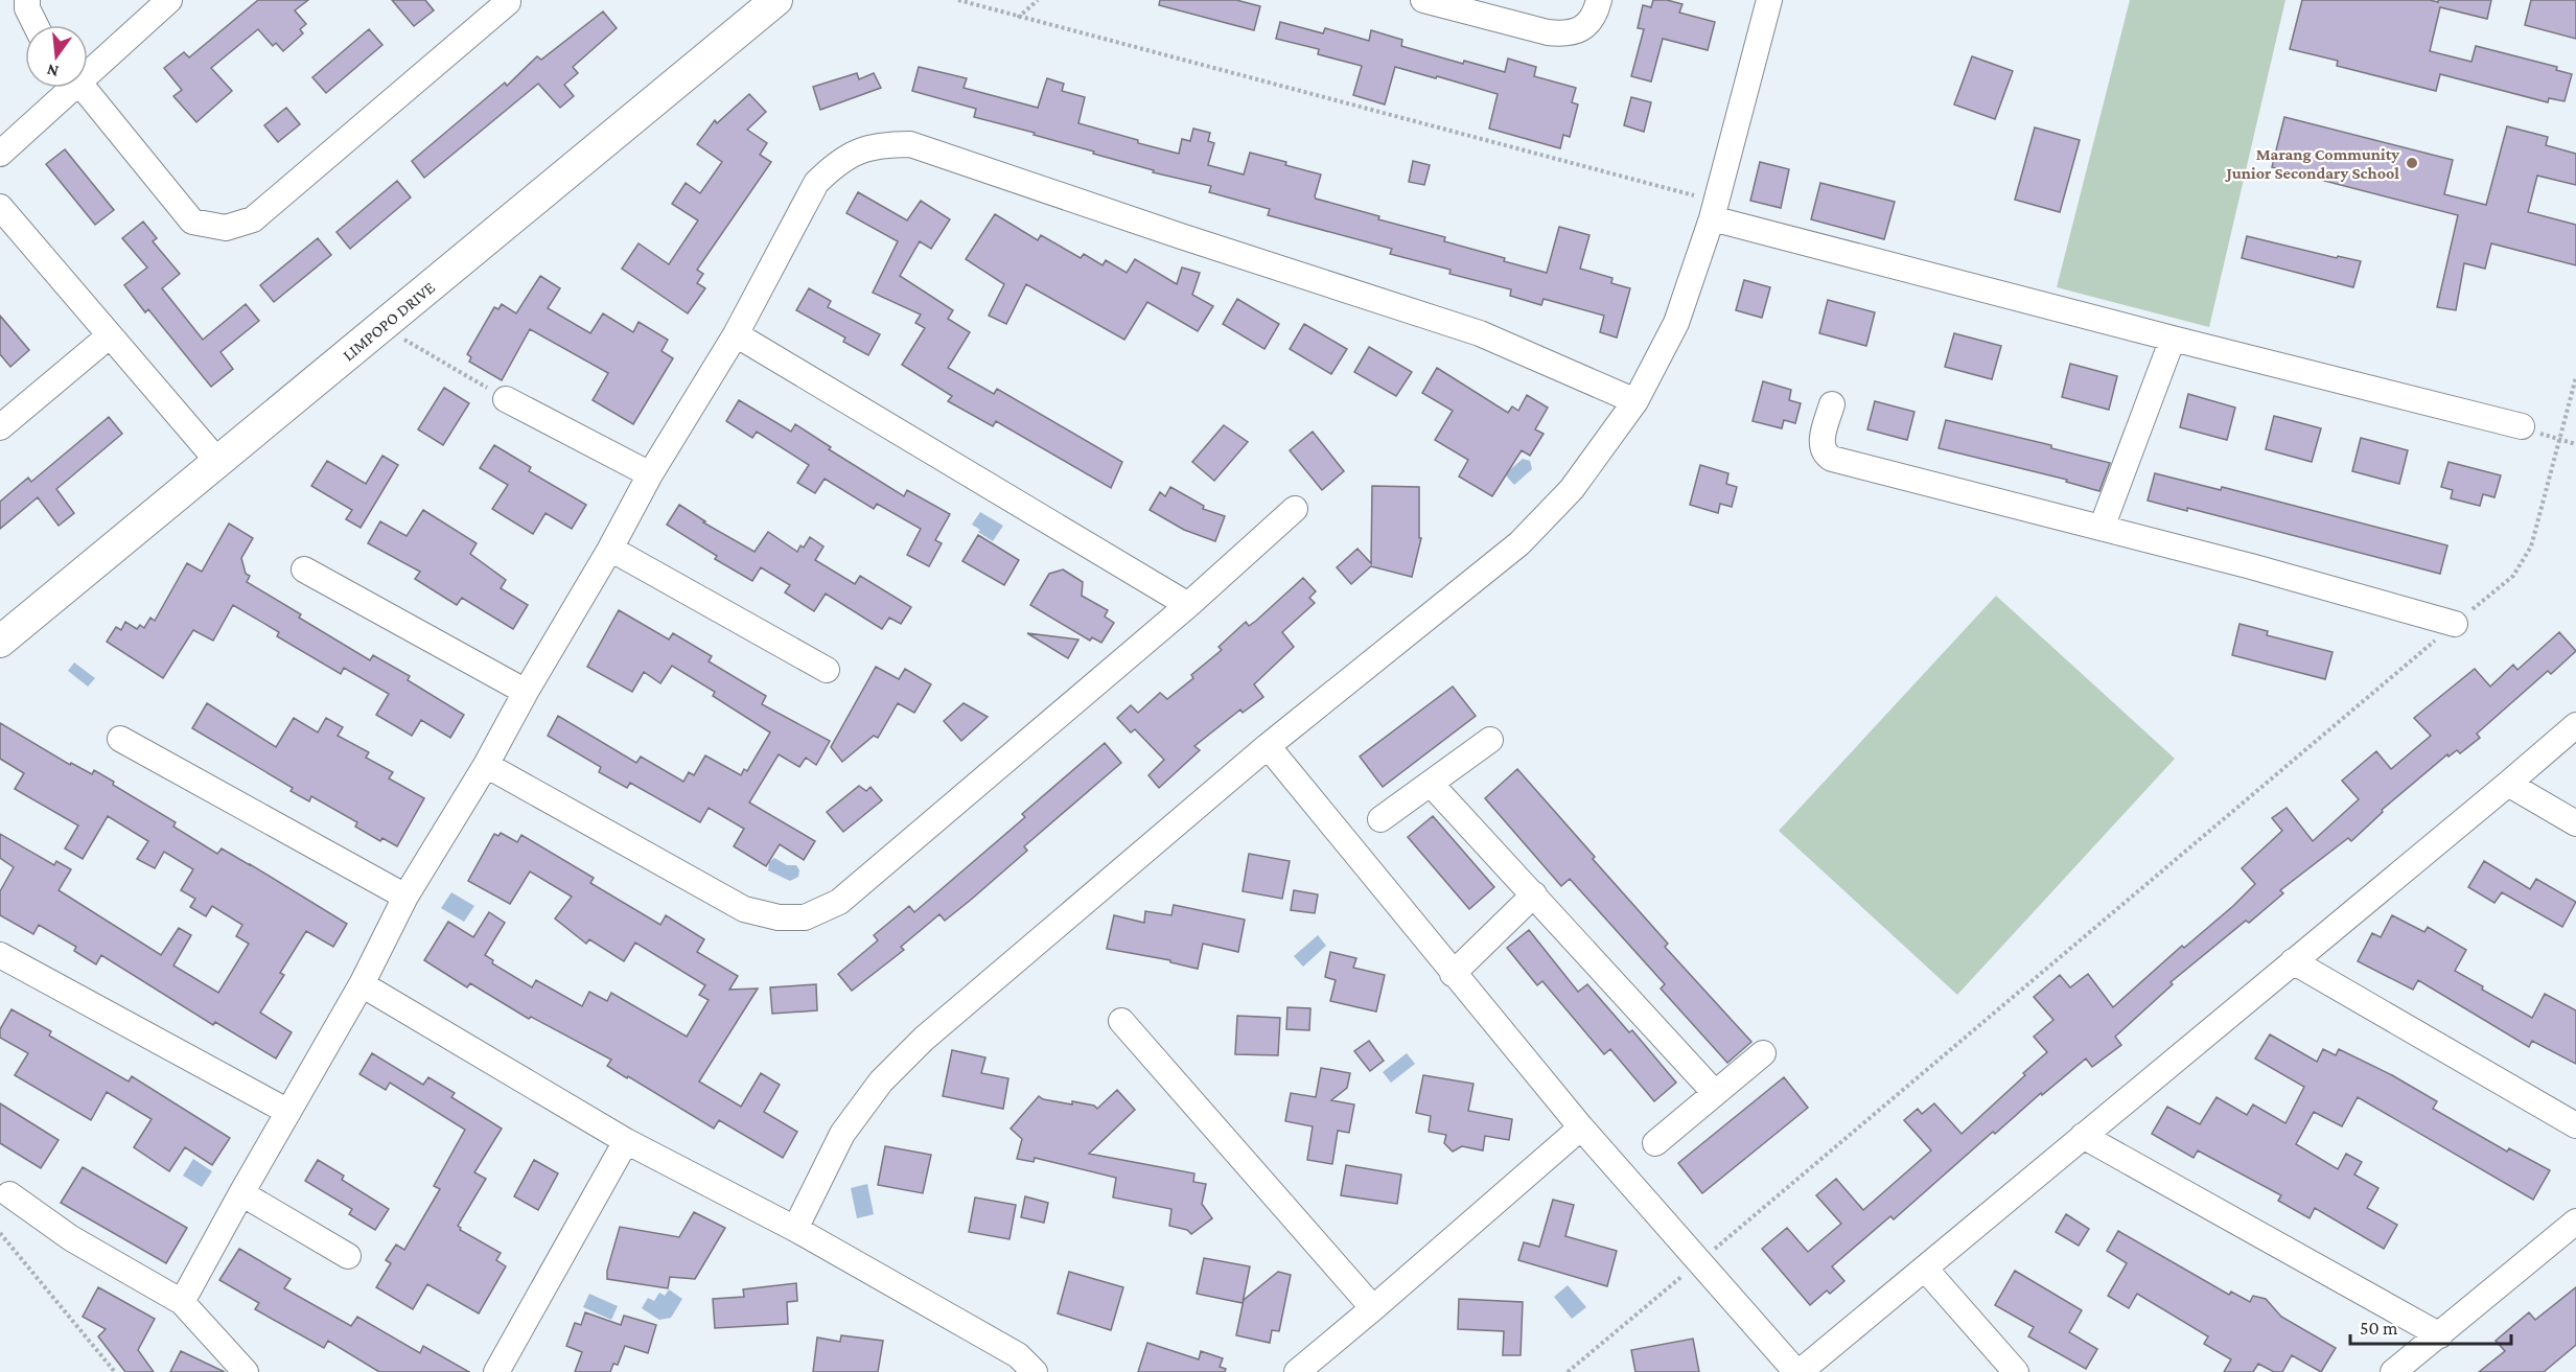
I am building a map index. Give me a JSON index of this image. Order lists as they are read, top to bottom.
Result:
{
  "streets": {
    "street": ["LIMPOPO DRIVE"]
  },
  "places": ["Marang Community Junior Secondary School"],
  "scale_bar": "50 m",
  "north": "bottom"
}
